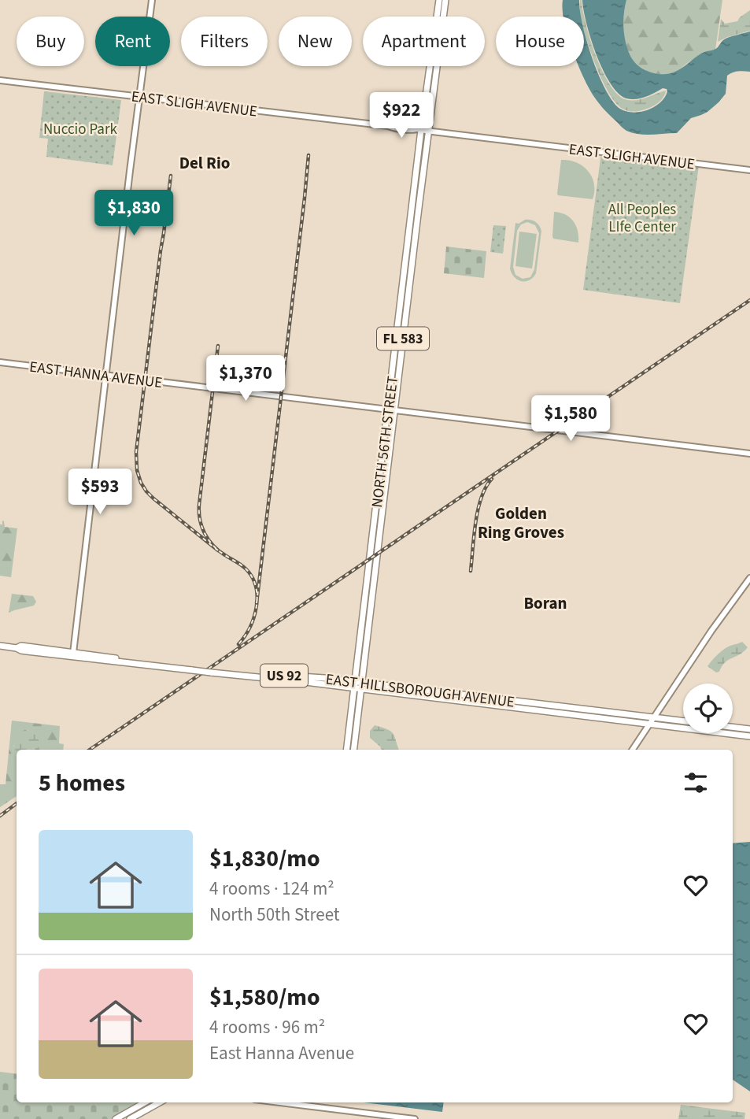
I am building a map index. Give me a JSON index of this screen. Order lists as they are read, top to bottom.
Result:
{
  "streets": {
    "main road": [
      "FL 583",
      "NORTH 56TH STREET",
      "US 92",
      "EAST HILLSBOROUGH AVENUE"
    ],
    "street": ["EAST SLIGH AVENUE", "EAST HANNA AVENUE"]
  },
  "crossings": [
    ["EAST SLIGH AVENUE", "NORTH 56TH STREET"],
    ["EAST HANNA AVENUE", "NORTH 56TH STREET"],
    ["NORTH 56TH STREET", "EAST HILLSBOROUGH AVENUE"],
    ["US 92", "EAST HILLSBOROUGH AVENUE"]
  ],
  "districts": ["Del Rio", "Golden Ring Groves", "Boran"],
  "parks": ["Nuccio Park", "All Peoples LIfe Center"],
  "page": {
    "chip": [
      "Buy",
      "Rent",
      "Filters",
      "New",
      "Apartment",
      "House"
    ],
    "price": [
      "$922",
      "$1,830",
      "$1,370",
      "$1,580",
      "$593"
    ],
    "heading": "5 homes",
    "list": [
      {
        "name": "$1,830/mo",
        "note": "4 rooms · 124 m² · North 50th Street"
      },
      {
        "name": "$1,580/mo",
        "note": "4 rooms · 96 m² · East Hanna Avenue"
      }
    ]
  }
}
